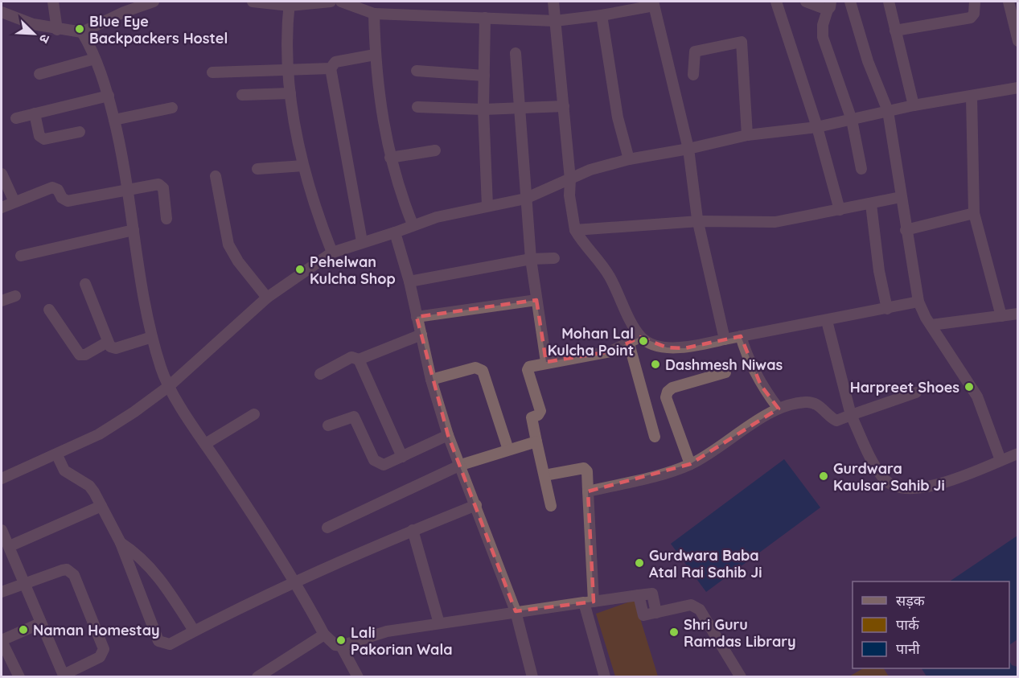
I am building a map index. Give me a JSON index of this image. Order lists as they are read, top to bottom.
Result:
{
  "places": [
    "Blue Eye Backpackers Hostel",
    "Pehelwan Kulcha Shop",
    "Mohan Lal Kulcha Point",
    "Dashmesh Niwas",
    "Harpreet Shoes",
    "Gurdwara Kaulsar Sahib Ji",
    "Gurdwara Baba Atal Rai Sahib Ji",
    "Naman Homestay",
    "Shri Guru Ramdas Library",
    "Lali Pakorian Wala"
  ],
  "legend": ["सड़क", "पार्क", "पानी"],
  "north": "bottom right"
}
